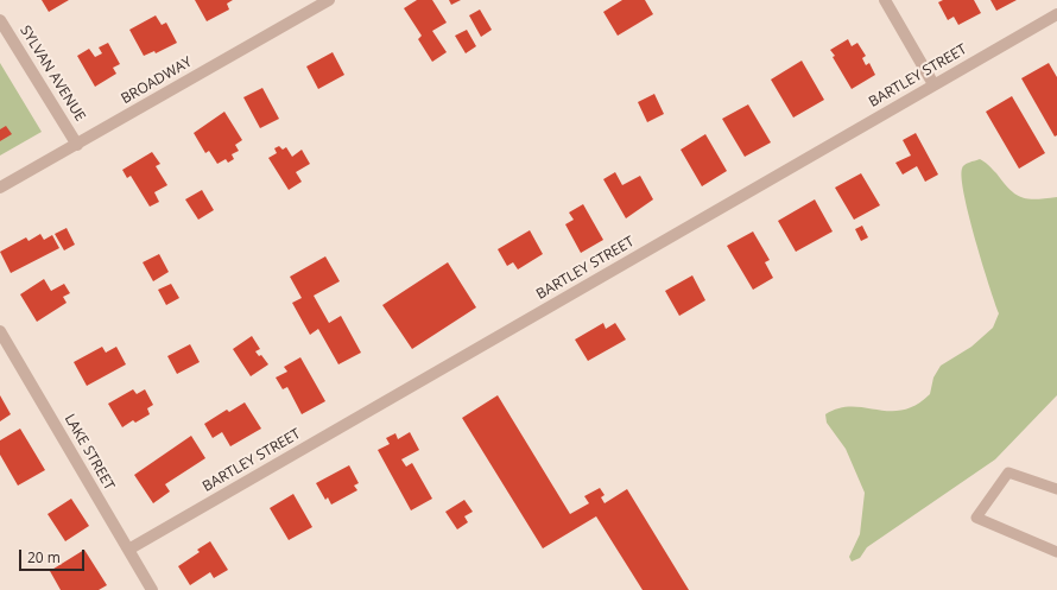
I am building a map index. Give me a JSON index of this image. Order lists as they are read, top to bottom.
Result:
{
  "streets": {
    "street": [
      "SYLVAN AVENUE",
      "BARTLEY STREET",
      "BROADWAY",
      "LAKE STREET"
    ]
  },
  "crossings": [
    ["SYLVAN AVENUE", "BROADWAY"],
    ["BARTLEY STREET", "LAKE STREET"]
  ],
  "scale_bar": "20 m"
}
